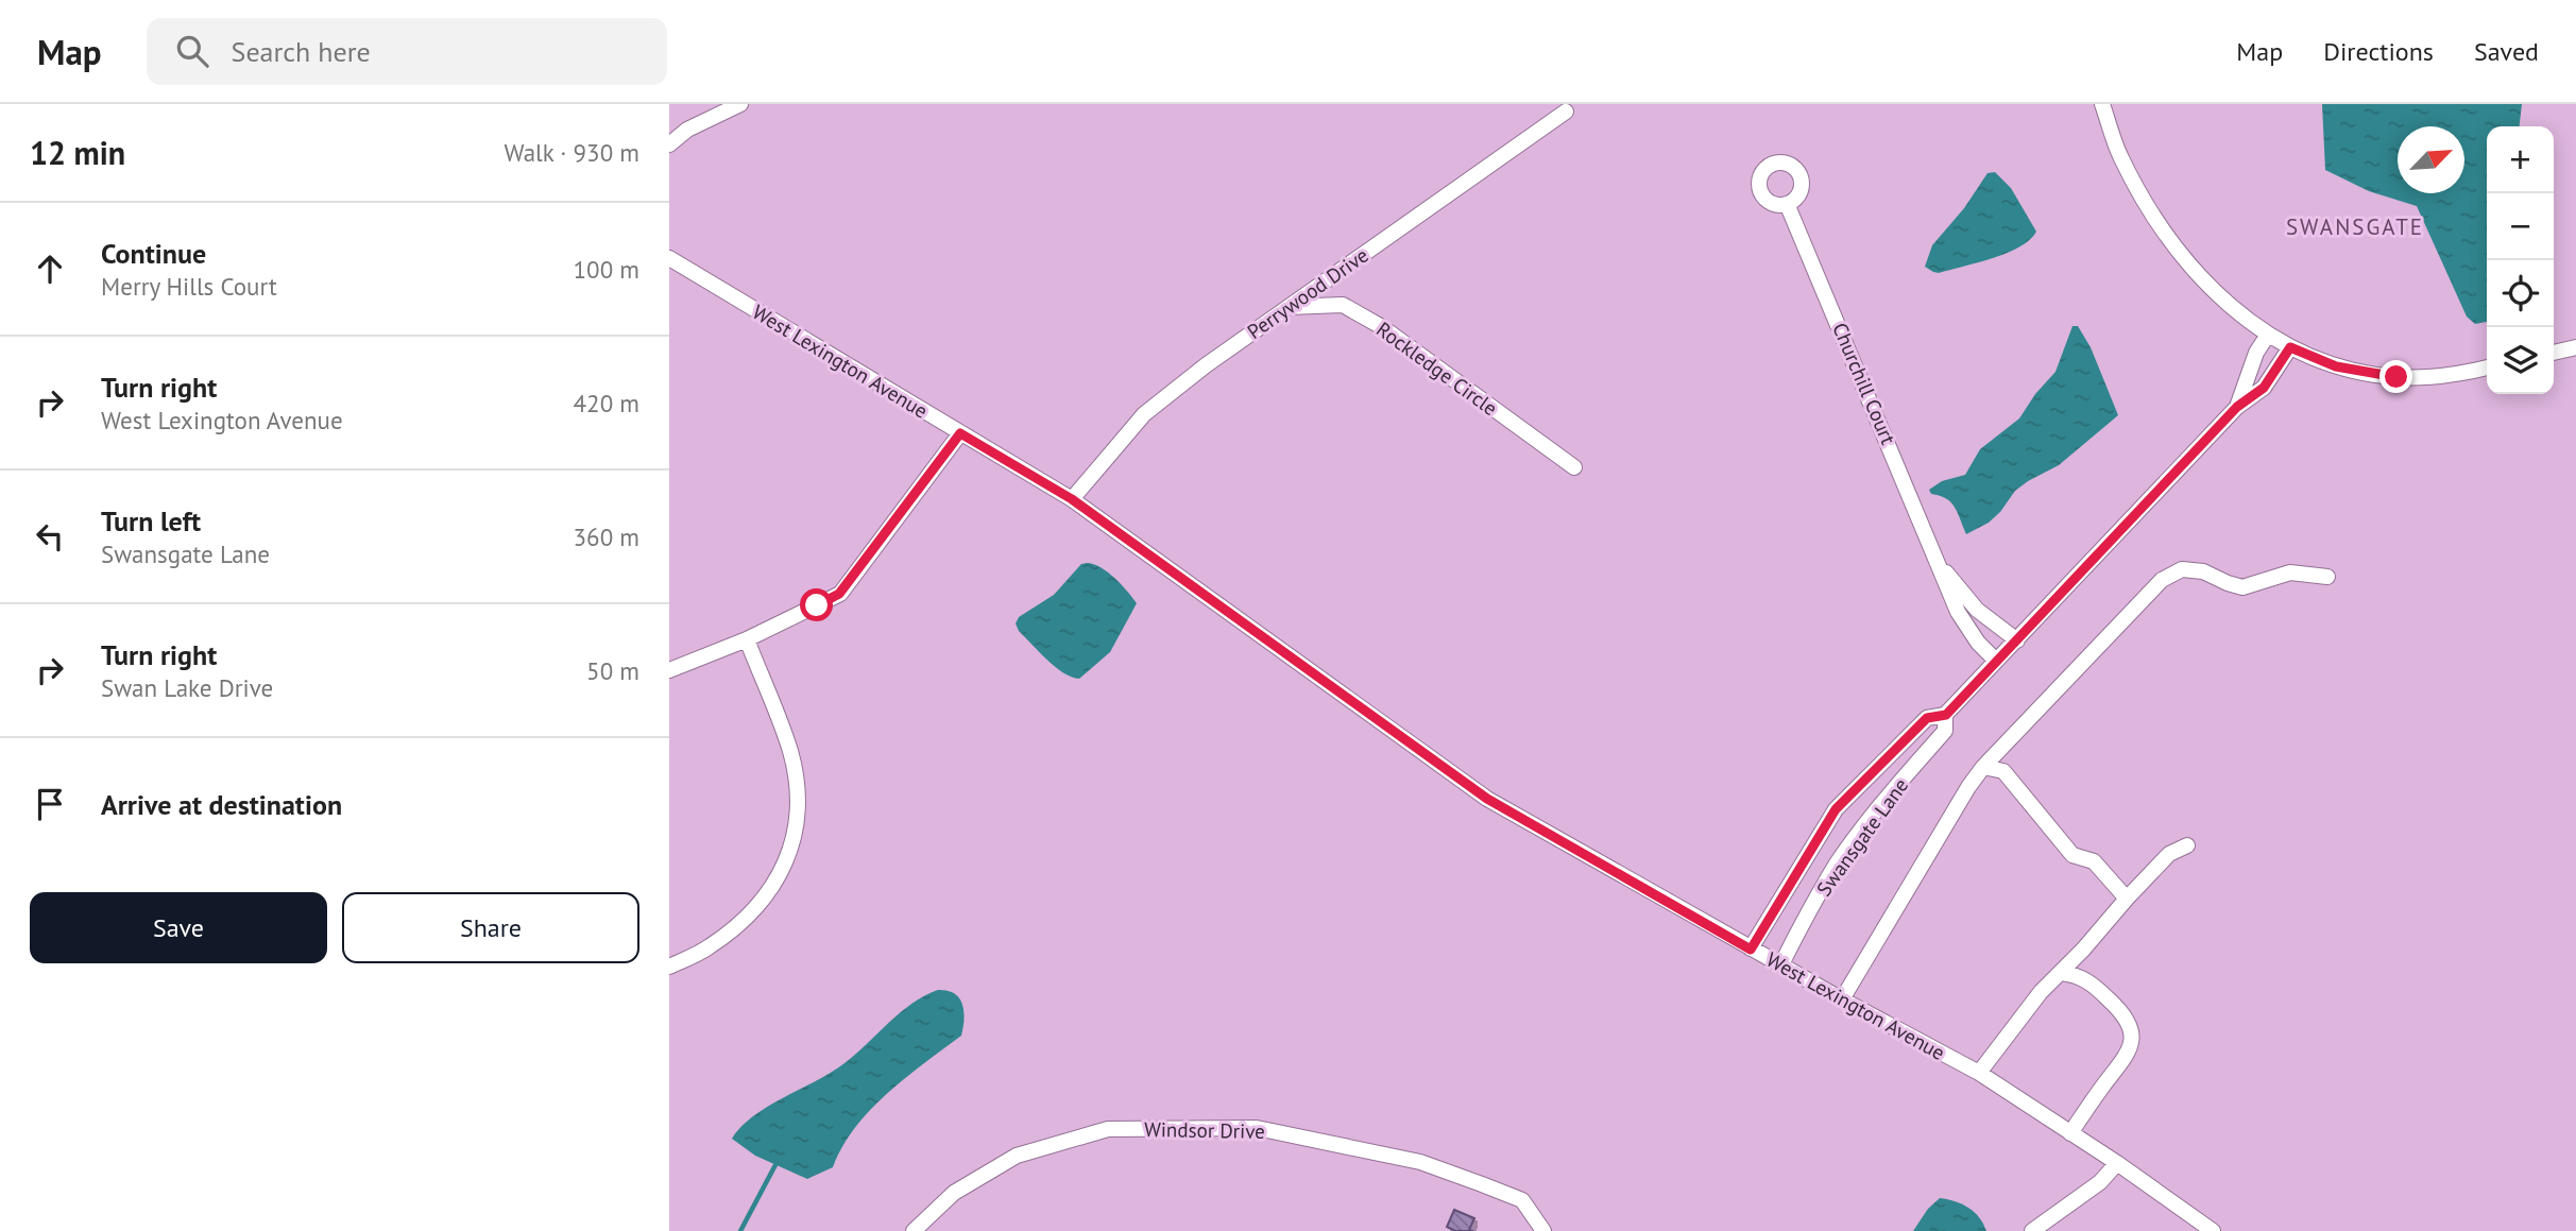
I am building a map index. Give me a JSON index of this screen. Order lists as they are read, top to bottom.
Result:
{
  "streets": {
    "street": [
      "Perrywood Drive",
      "West Lexington Avenue",
      "Rockledge Circle",
      "Churchill Court",
      "Swansgate Lane",
      "Windsor Drive"
    ]
  },
  "crossings": [
    ["Perrywood Drive", "West Lexington Avenue"],
    ["Perrywood Drive", "Rockledge Circle"],
    ["West Lexington Avenue", "Swansgate Lane"],
    ["Churchill Court", "Swansgate Lane"]
  ],
  "districts": ["SWANSGATE"],
  "north": "top right",
  "page": {
    "header": "Map",
    "search": "Search here",
    "nav": ["Map", "Directions", "Saved"],
    "heading": ["12 min", "Walk · 930 m"],
    "map_buttons": ["+", "−"],
    "list": [
      ["Continue", "Merry Hills Court", "100 m"],
      ["Turn right", "West Lexington Avenue", "420 m"],
      ["Turn left", "Swansgate Lane", "360 m"],
      ["Turn right", "Swan Lake Drive", "50 m"],
      "Arrive at destination"
    ],
    "buttons": ["Save", "Share"]
  }
}
